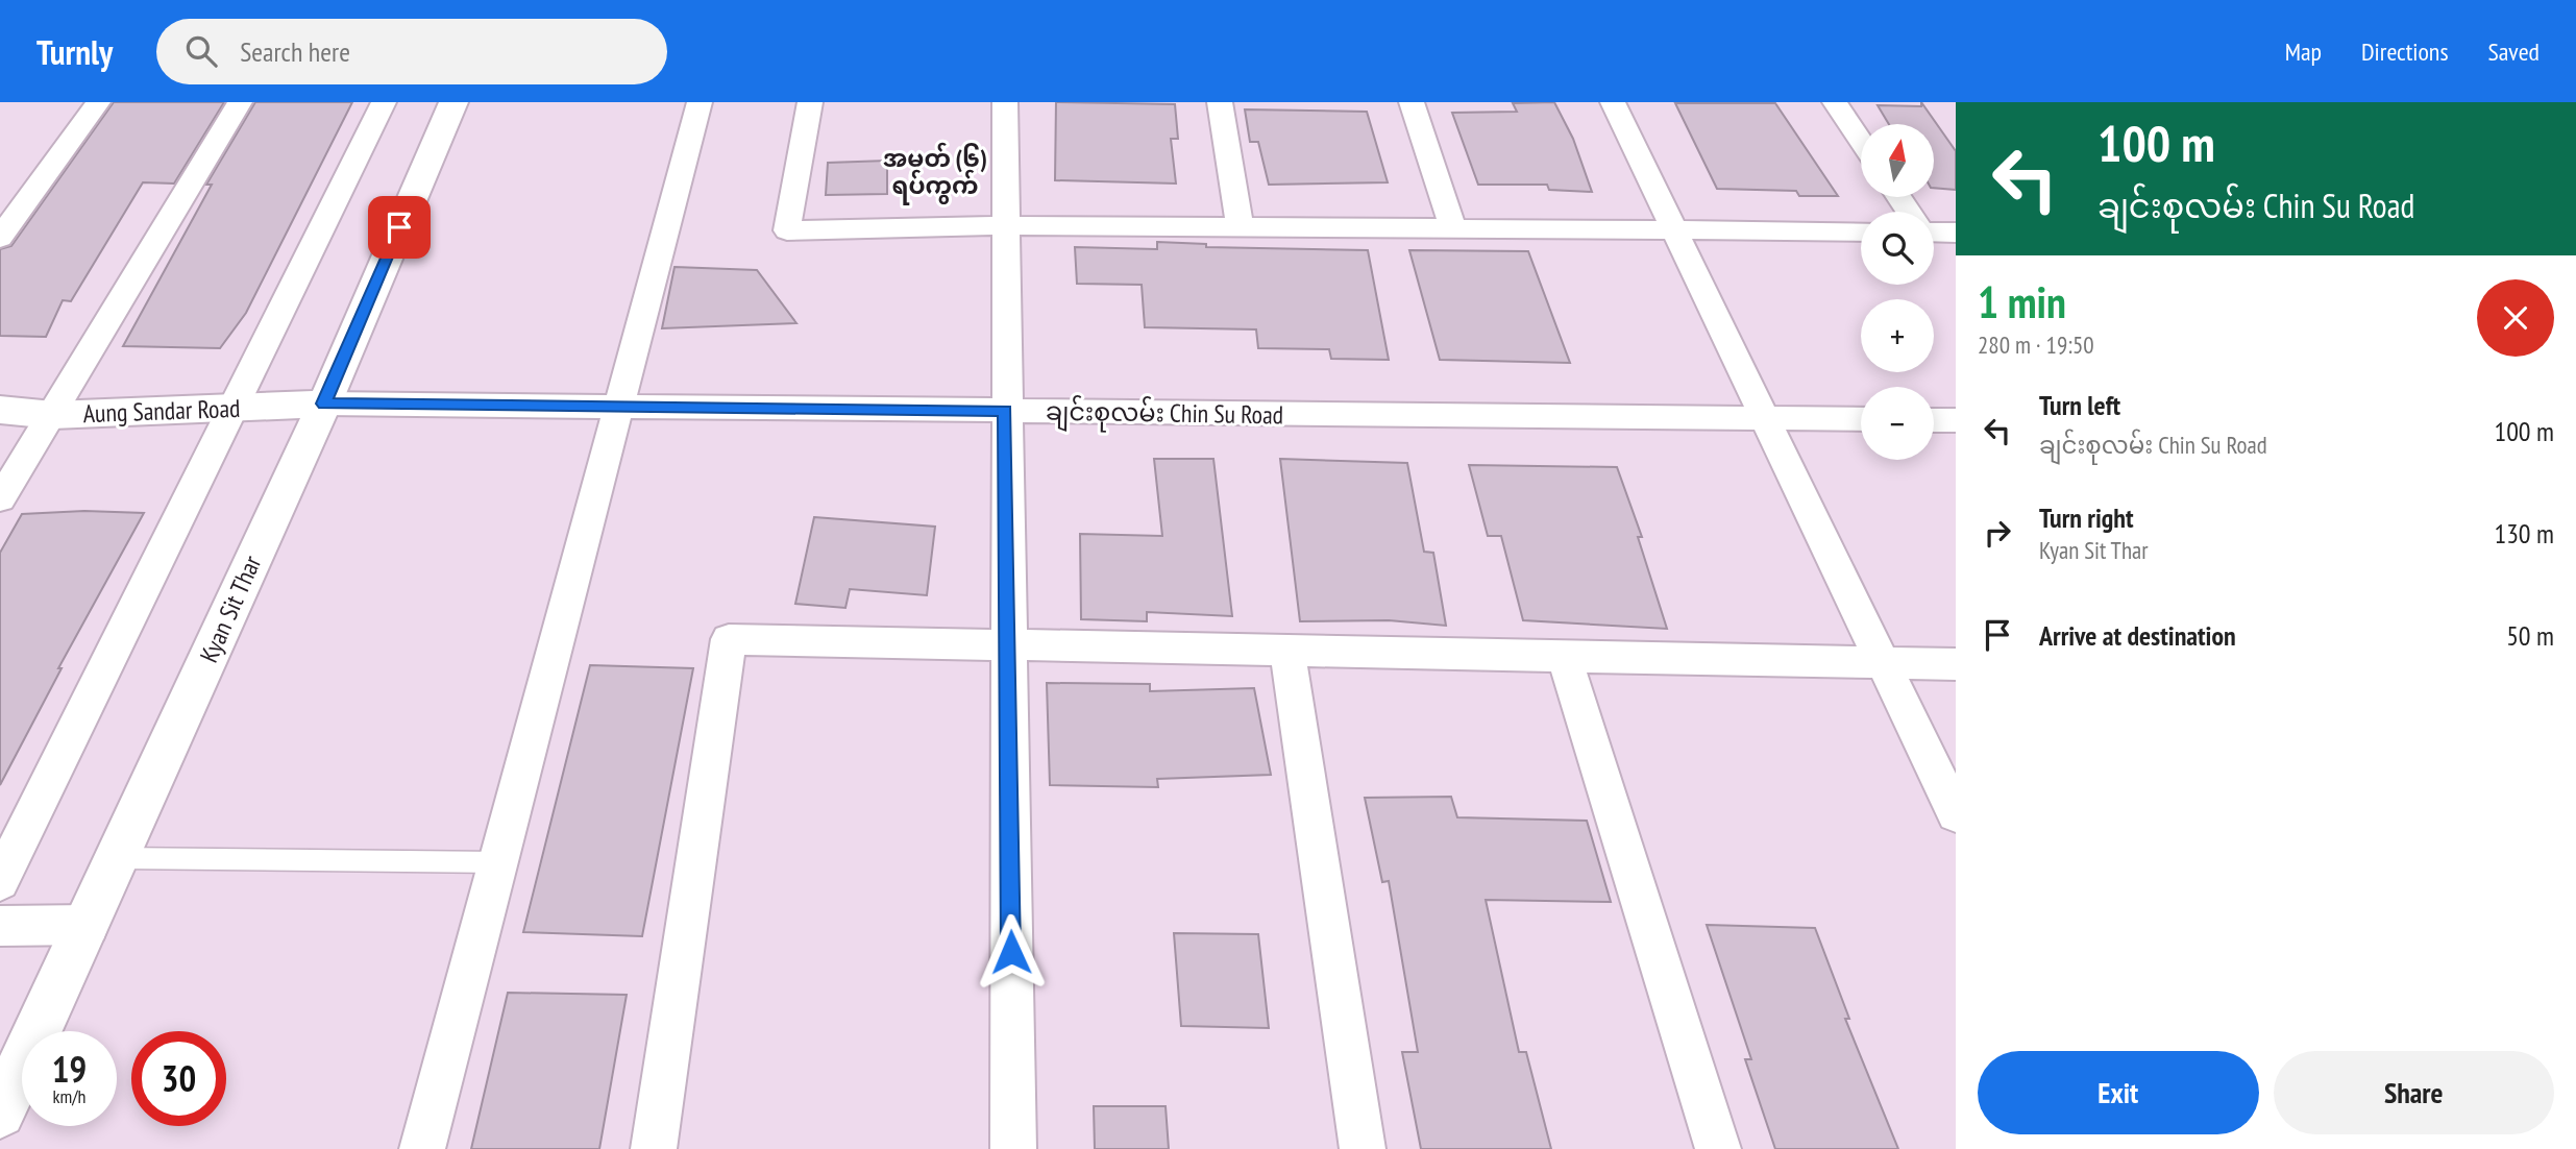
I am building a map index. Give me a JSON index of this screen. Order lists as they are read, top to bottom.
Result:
{
  "streets": {
    "main road": ["Aung Sandar Road", "Kyan Sit Thar"],
    "street": ["ချင်းစုလမ်း Chin Su Road"]
  },
  "crossings": [
    ["Aung Sandar Road", "ချင်းစုလမ်း Chin Su Road"],
    ["Aung Sandar Road", "Kyan Sit Thar"],
    ["ချင်းစုလမ်း Chin Su Road", "Kyan Sit Thar"]
  ],
  "districts": ["အမှတ် (၆) ရပ်ကွက်"],
  "north": "top",
  "page": {
    "header": "Turnly",
    "search": "Search here",
    "nav": ["Map", "Directions", "Saved"],
    "turn": ["100 m", "ချင်းစုလမ်း Chin Su Road"],
    "map_buttons": ["+", "−"],
    "heading": ["1 min", "280 m · 19:50"],
    "list": [
      {
        "name": "Turn left",
        "note": "ချင်းစုလမ်း Chin Su Road",
        "value": "100 m"
      },
      {
        "name": "Turn right",
        "note": "Kyan Sit Thar",
        "value": "130 m"
      },
      {
        "name": "Arrive at destination",
        "value": "50 m"
      }
    ],
    "speed": "19 km/h",
    "limit": "30",
    "buttons": ["Exit", "Share"]
  }
}
